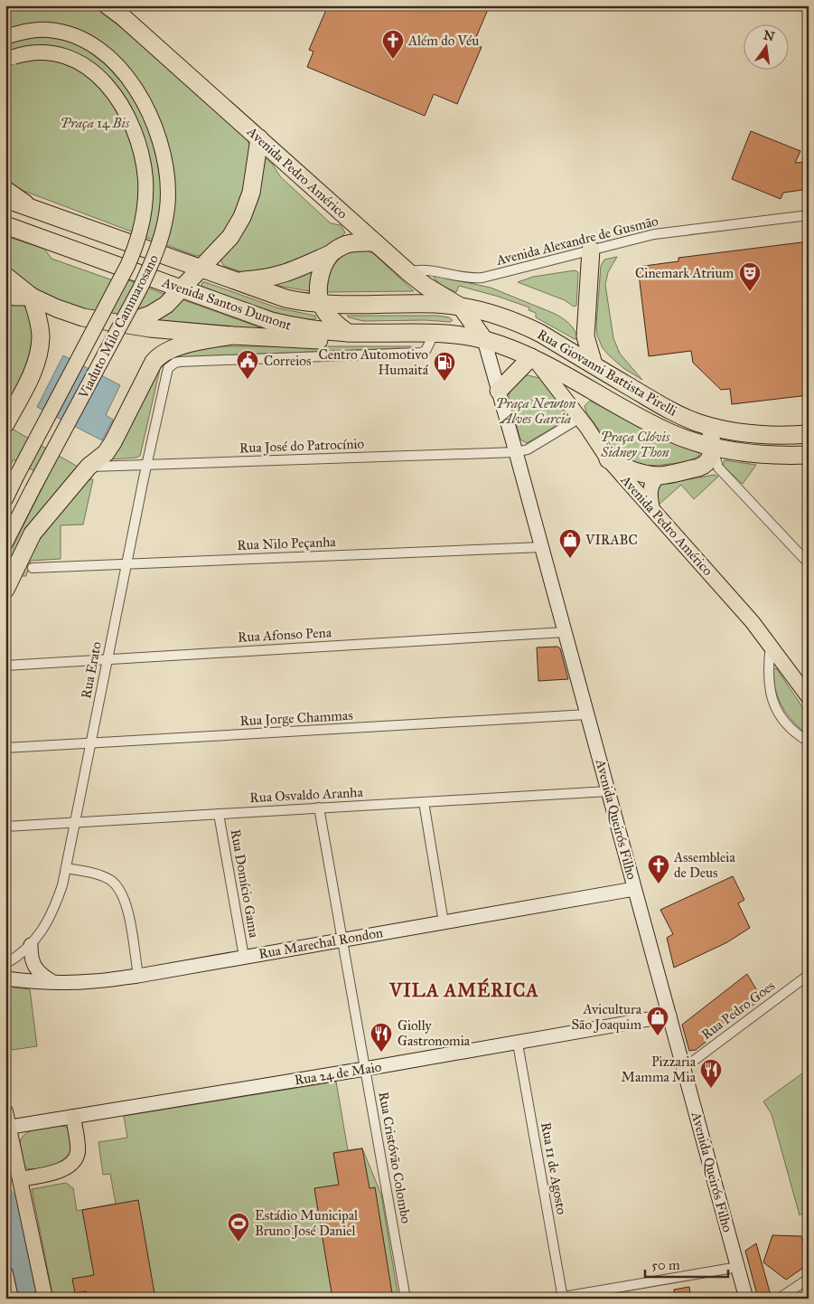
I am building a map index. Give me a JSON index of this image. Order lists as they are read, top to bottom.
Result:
{
  "streets": {
    "highway": ["Avenida Pedro Américo", "Avenida Santos Dumont", "Rua Giovanni Battista Pirelli"],
    "main road": ["Viaduto Milo Cammarosano"],
    "street": [
      "Avenida Alexandre de Gusmão",
      "Rua José do Patrocínio",
      "Rua Nilo Peçanha",
      "Rua Afonso Pena",
      "Rua Erato",
      "Rua Jorge Chammas",
      "Rua Osvaldo Aranha",
      "Avenida Queirós Filho",
      "Rua Domício Gama",
      "Rua Marechal Rondon",
      "Rua Pedro Goes",
      "Rua 24 de Maio",
      "Rua Cristóvão Colombo",
      "Rua 11 de Agosto"
    ]
  },
  "crossings": [
    ["Avenida Pedro Américo", "Avenida Alexandre de Gusmão"],
    ["Avenida Pedro Américo", "Avenida Santos Dumont"],
    ["Avenida Pedro Américo", "Rua Giovanni Battista Pirelli"],
    ["Avenida Pedro Américo", "Avenida Queirós Filho"],
    ["Avenida Santos Dumont", "Rua Giovanni Battista Pirelli"],
    ["Avenida Santos Dumont", "Rua Erato"],
    ["Avenida Santos Dumont", "Avenida Queirós Filho"],
    ["Rua Giovanni Battista Pirelli", "Avenida Queirós Filho"],
    ["Rua José do Patrocínio", "Rua Erato"],
    ["Rua José do Patrocínio", "Avenida Queirós Filho"],
    ["Rua Nilo Peçanha", "Rua Erato"],
    ["Rua Nilo Peçanha", "Avenida Queirós Filho"],
    ["Rua Afonso Pena", "Rua Erato"],
    ["Rua Afonso Pena", "Avenida Queirós Filho"],
    ["Rua Erato", "Rua Jorge Chammas"],
    ["Rua Erato", "Rua Osvaldo Aranha"],
    ["Rua Jorge Chammas", "Avenida Queirós Filho"],
    ["Rua Osvaldo Aranha", "Avenida Queirós Filho"],
    ["Rua Osvaldo Aranha", "Rua Domício Gama"],
    ["Rua Osvaldo Aranha", "Rua Cristóvão Colombo"],
    ["Avenida Queirós Filho", "Rua Marechal Rondon"],
    ["Avenida Queirós Filho", "Rua Pedro Goes"],
    ["Avenida Queirós Filho", "Rua 24 de Maio"],
    ["Rua Domício Gama", "Rua Marechal Rondon"],
    ["Rua Marechal Rondon", "Rua Cristóvão Colombo"],
    ["Rua 24 de Maio", "Rua Cristóvão Colombo"],
    ["Rua 24 de Maio", "Rua 11 de Agosto"]
  ],
  "districts": ["VILA AMÉRICA"],
  "parks": ["Praça 14 Bis", "Praça Newton Alves Garcia", "Praça Clóvis Sidney Thon"],
  "places": {
    "church": ["Além do Véu", "Assembleia de Deus"],
    "theatre": ["Cinemark Atrium"],
    "public building": ["Correios"],
    "fuel station": ["Centro Automotivo Humaitá"],
    "shop": ["VIRABC", "Avicultura São Joaquim"],
    "restaurant": ["Giolly Gastronomia", "Pizzaria Mamma Mia"],
    "sports": ["Estádio Municipal Bruno José Daniel"]
  },
  "scale_bar": "50 m",
  "north": "top"
}
